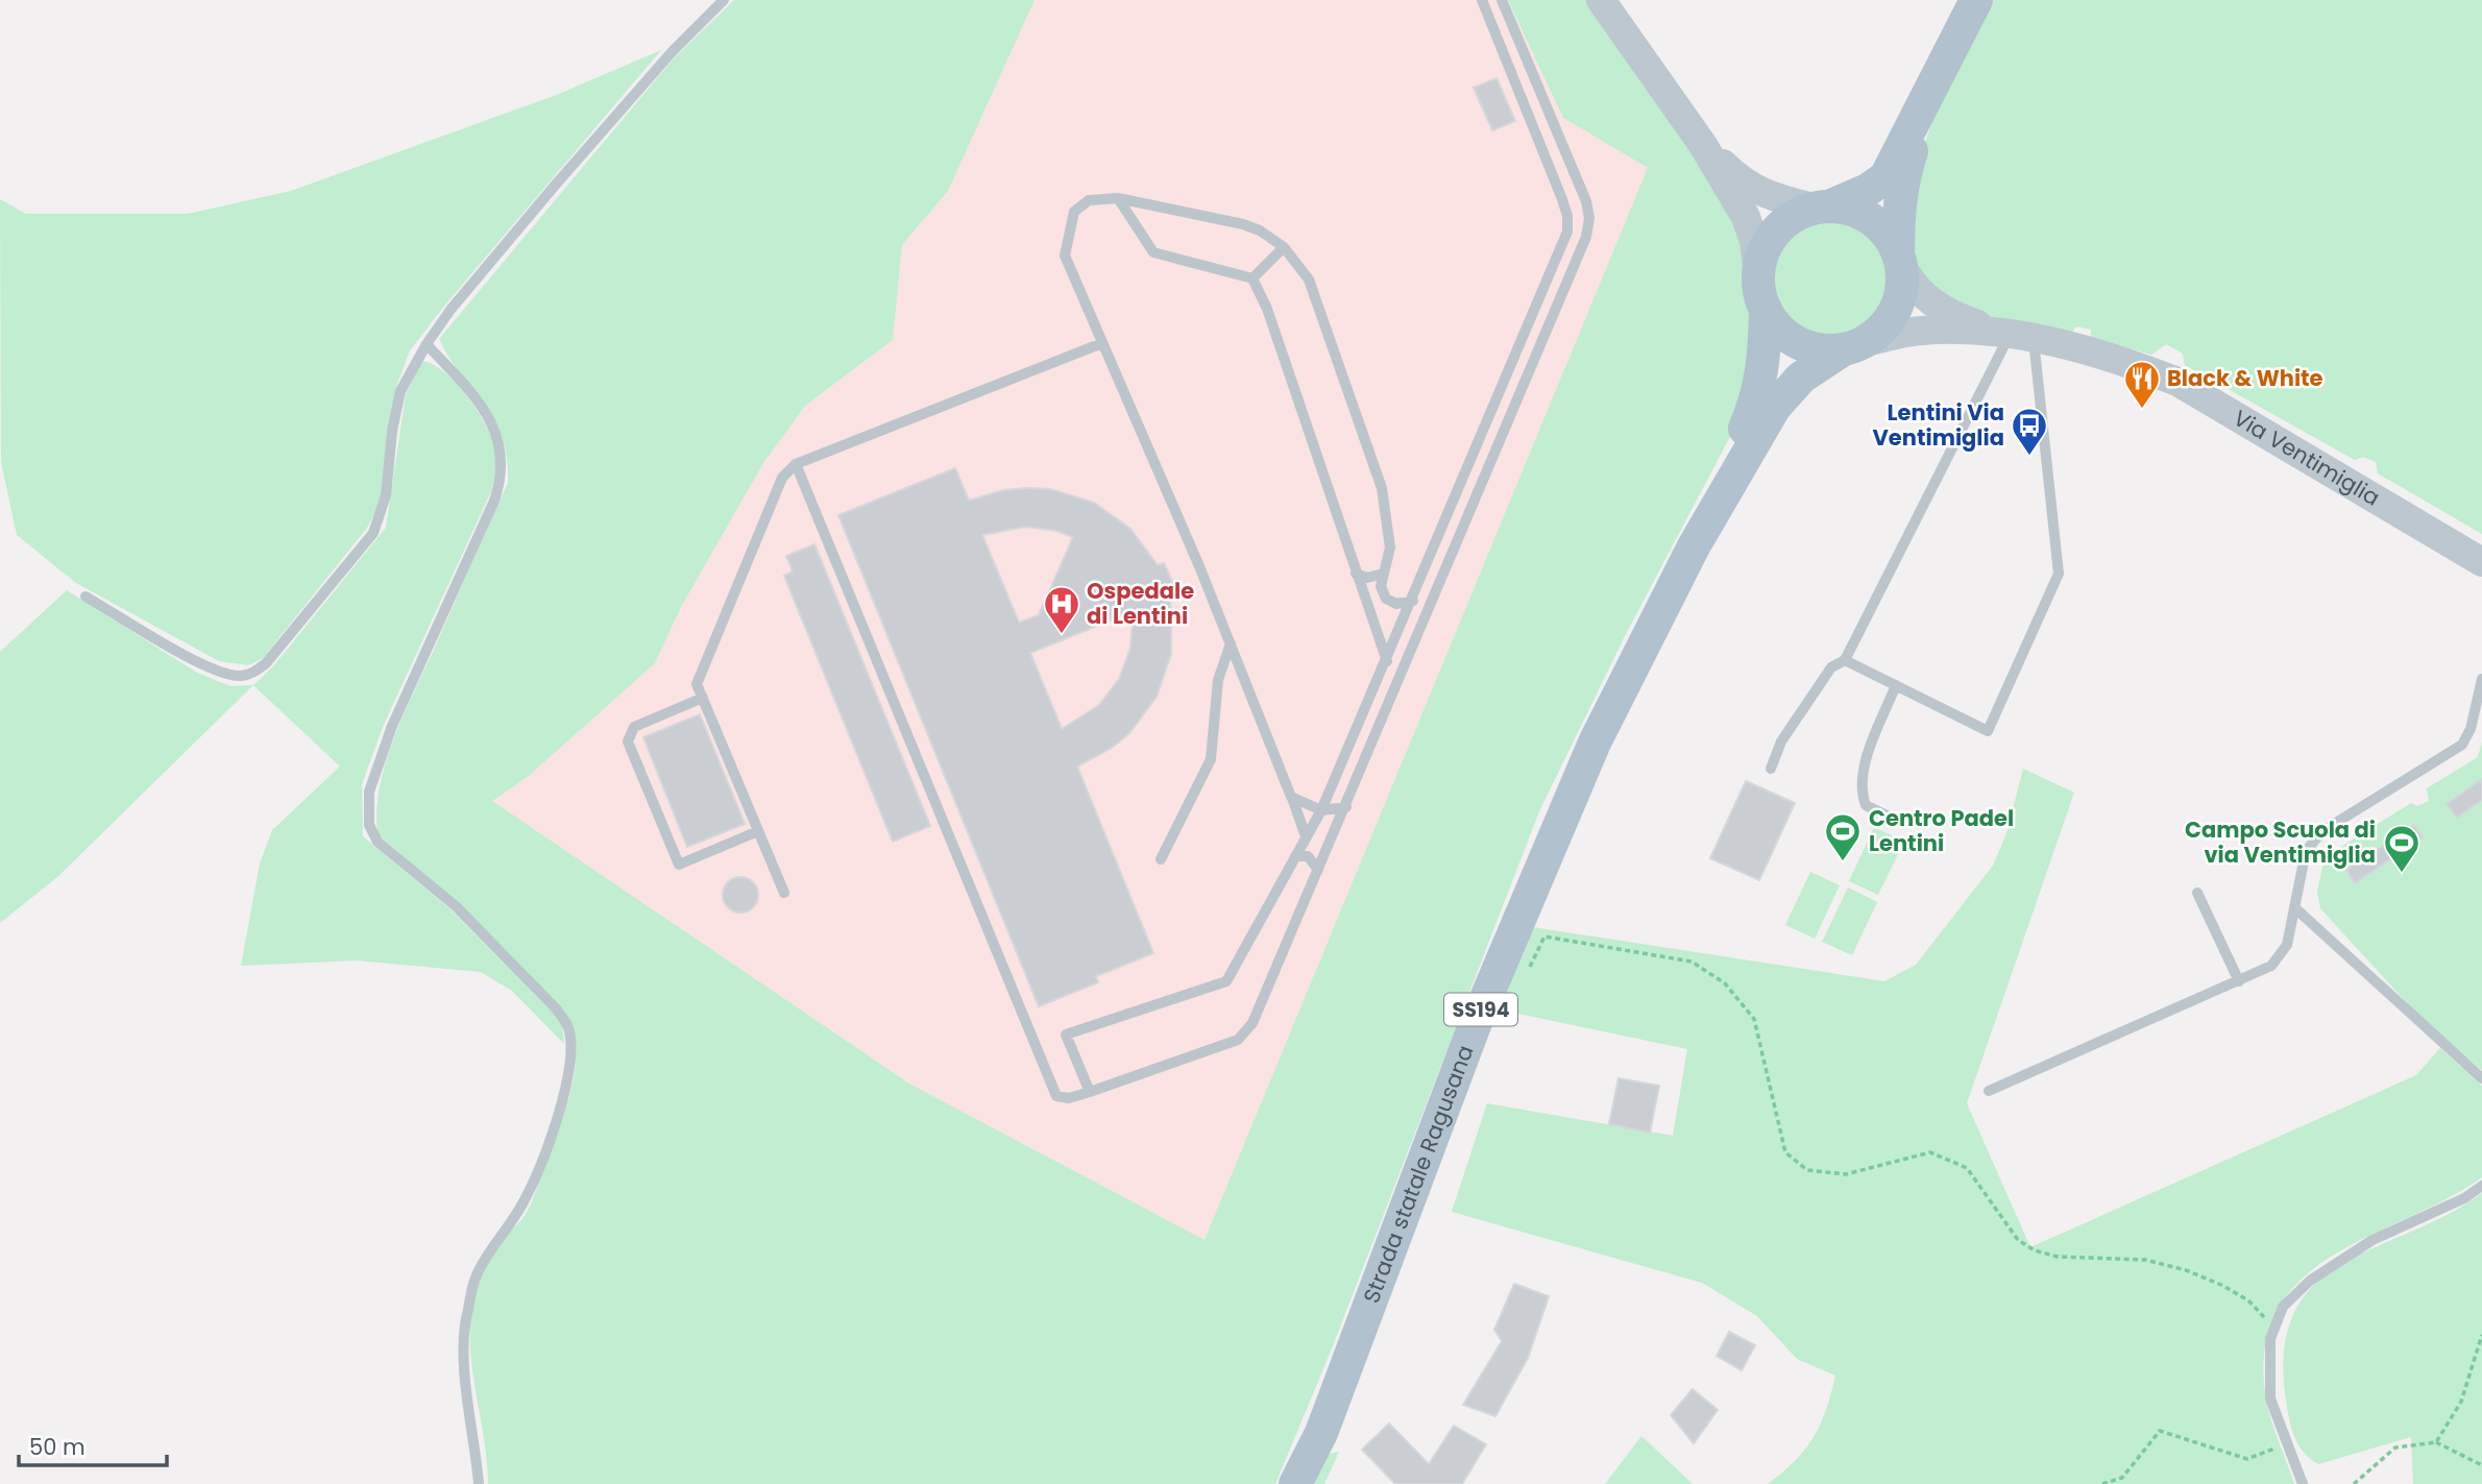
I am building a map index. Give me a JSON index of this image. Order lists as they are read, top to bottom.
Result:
{
  "streets": {
    "main road": ["Via Ventimiglia", "SS194", "Strada statale Ragusana"]
  },
  "places": {
    "restaurant": ["Black & White"],
    "bus stop": ["Lentini Via Ventimiglia"],
    "hospital": ["Ospedale di Lentini"],
    "sports": ["Centro Padel Lentini", "Campo Scuola di via Ventimiglia"]
  },
  "scale_bar": "50 m"
}
